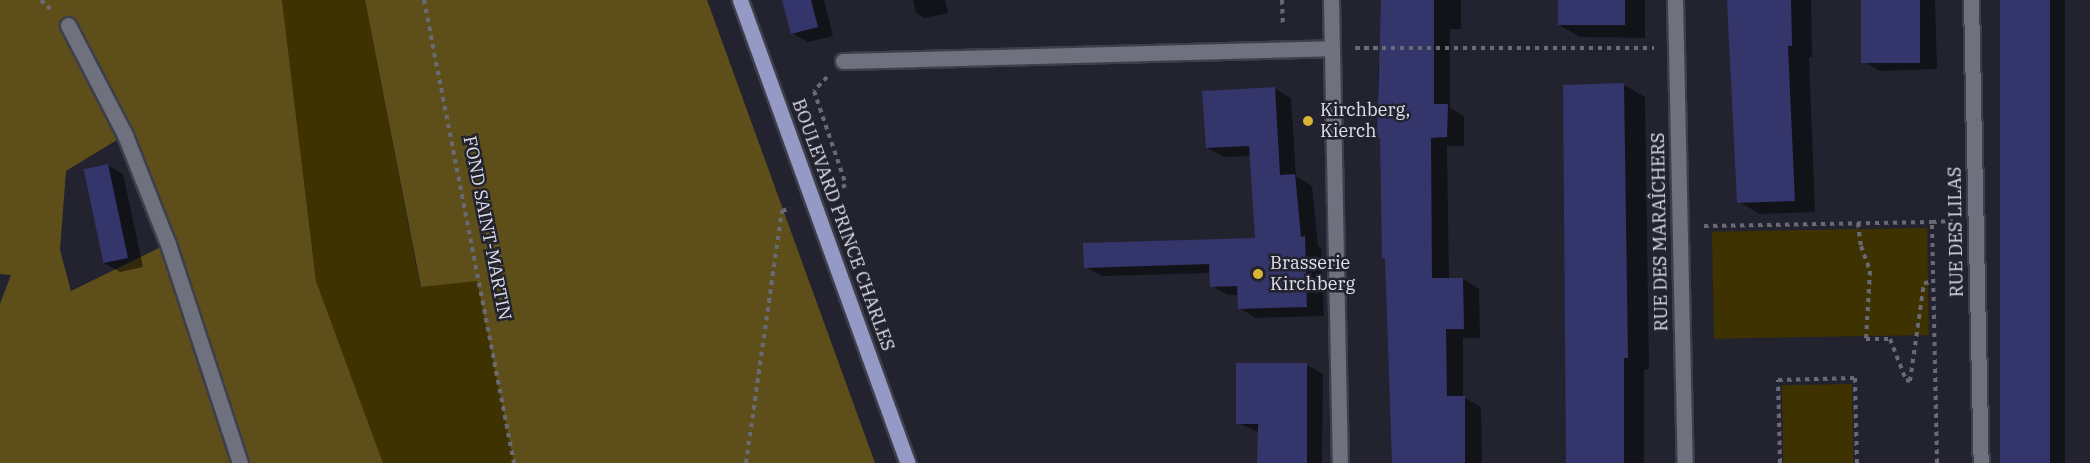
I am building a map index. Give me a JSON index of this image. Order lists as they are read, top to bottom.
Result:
{
  "streets": {
    "main road": ["BOULEVARD PRINCE CHARLES"],
    "street": ["RUE DES MARAÎCHERS", "RUE DES LILAS"],
    "path": ["FOND SAINT-MARTIN"]
  },
  "places": ["Kirchberg, Kierch", "Brasserie Kirchberg"]
}
